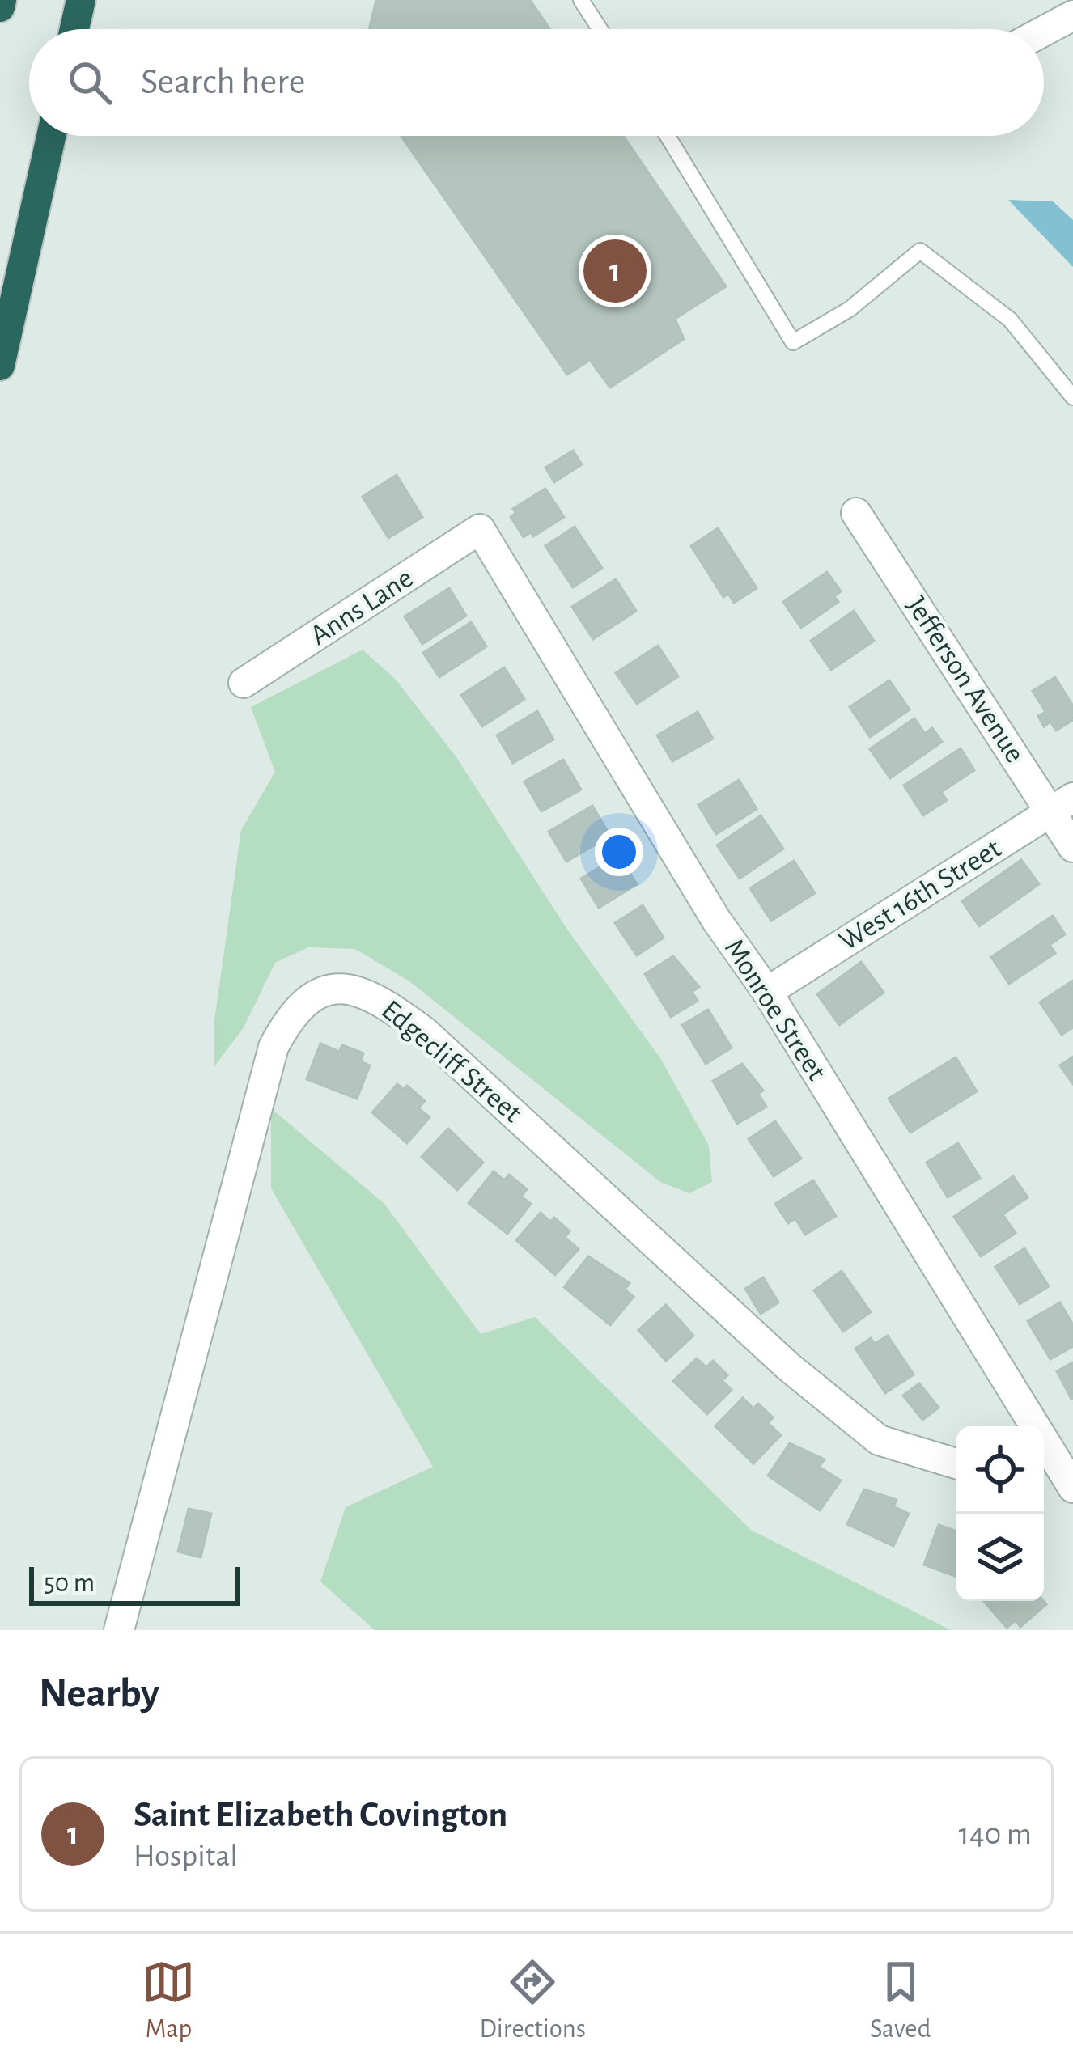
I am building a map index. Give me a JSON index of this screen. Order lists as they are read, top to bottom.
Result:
{
  "streets": {
    "street": [
      "Anns Lane",
      "Jefferson Avenue",
      "West 16th Street",
      "Monroe Street",
      "Edgecliff Street"
    ]
  },
  "crossings": [
    ["Anns Lane", "Monroe Street"],
    ["Jefferson Avenue", "West 16th Street"],
    ["West 16th Street", "Monroe Street"]
  ],
  "scale_bar": "50 m",
  "page": {
    "search": "Search here",
    "pins": "1",
    "scale": "50 m",
    "heading": "Nearby",
    "list": [
      {
        "mark": "1",
        "name": "Saint Elizabeth Covington",
        "note": "Hospital",
        "value": "140 m"
      }
    ],
    "nav": ["Map", "Directions", "Saved"]
  }
}
